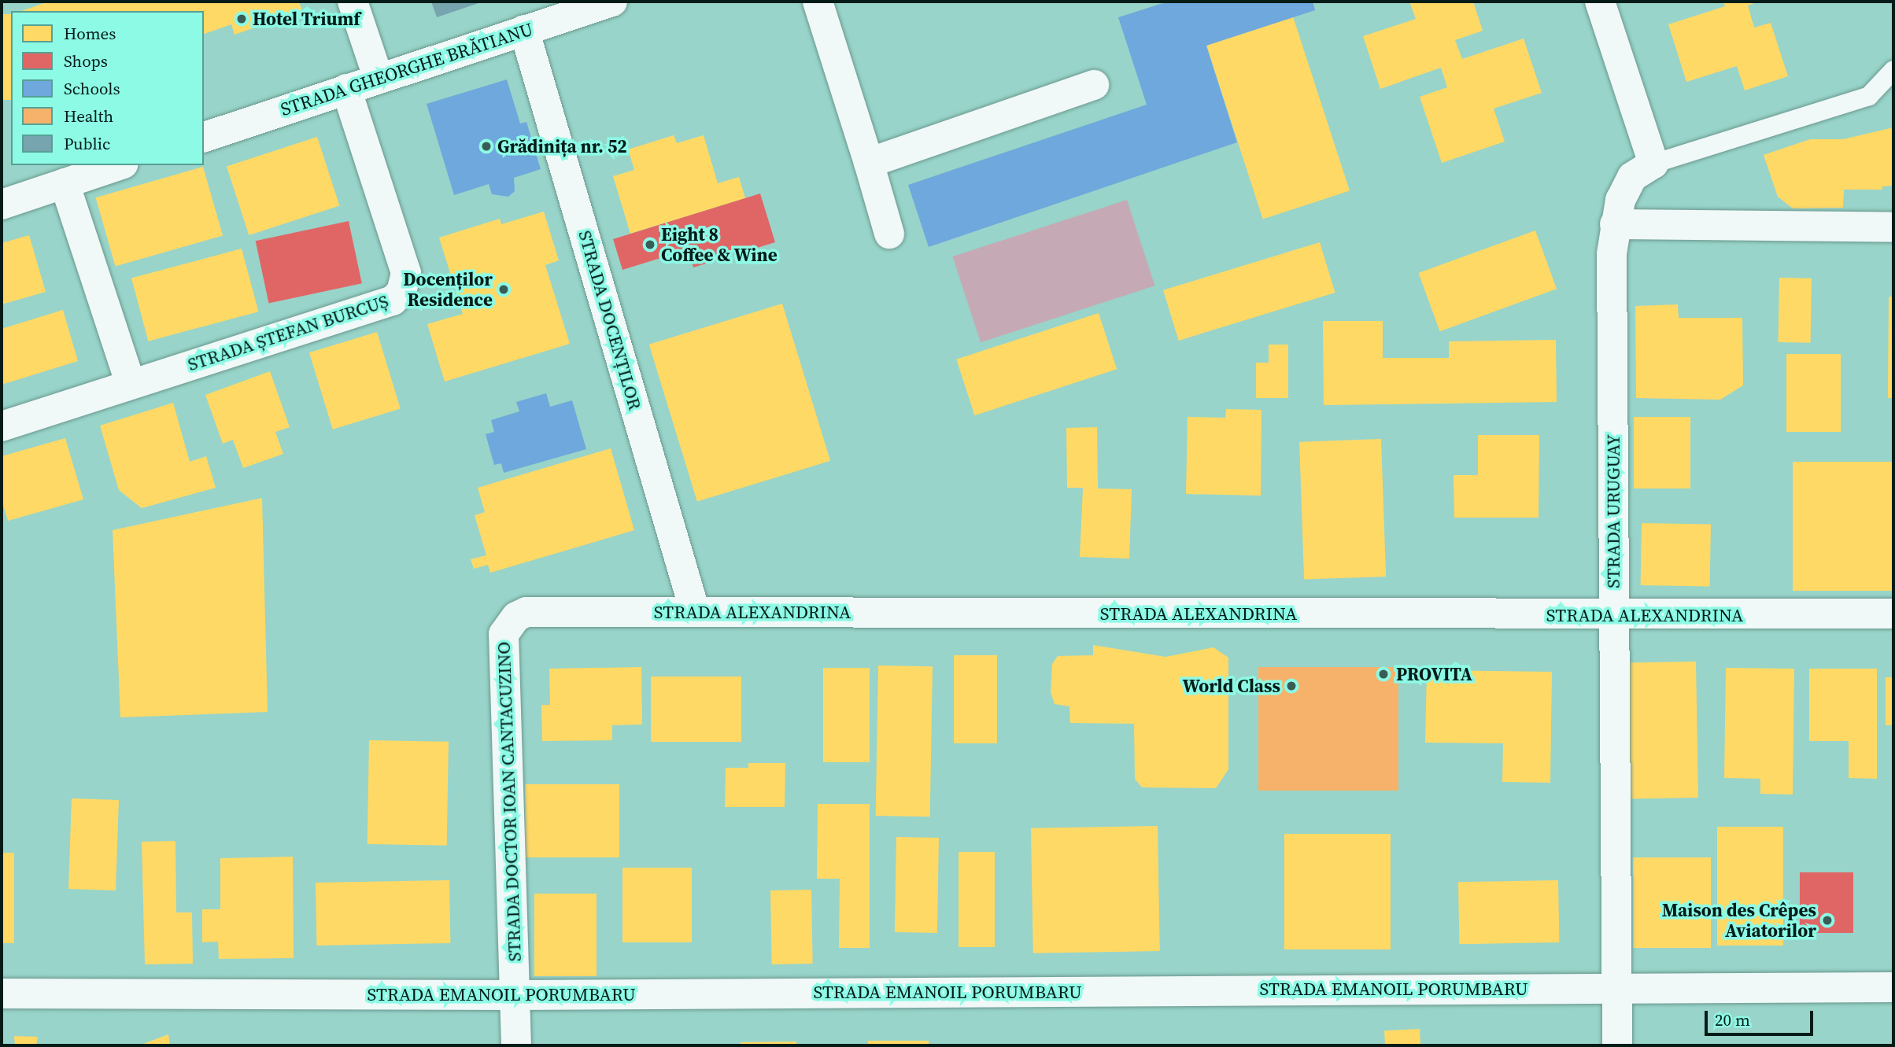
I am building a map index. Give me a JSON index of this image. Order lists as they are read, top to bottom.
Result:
{
  "streets": {
    "street": [
      "STRADA GHEORGHE BRĂTIANU",
      "STRADA DOCENȚILOR",
      "STRADA ȘTEFAN BURCUȘ",
      "STRADA URUGUAY",
      "STRADA ALEXANDRINA",
      "STRADA DOCTOR IOAN CANTACUZINO",
      "STRADA EMANOIL PORUMBARU"
    ]
  },
  "crossings": [
    ["STRADA GHEORGHE BRĂTIANU", "STRADA DOCENȚILOR"],
    ["STRADA GHEORGHE BRĂTIANU", "STRADA ȘTEFAN BURCUȘ"],
    ["STRADA DOCENȚILOR", "STRADA ALEXANDRINA"],
    ["STRADA URUGUAY", "STRADA ALEXANDRINA"],
    ["STRADA URUGUAY", "STRADA EMANOIL PORUMBARU"],
    ["STRADA ALEXANDRINA", "STRADA DOCTOR IOAN CANTACUZINO"],
    ["STRADA DOCTOR IOAN CANTACUZINO", "STRADA EMANOIL PORUMBARU"]
  ],
  "places": [
    "Hotel Triumf",
    "Grădinița nr. 52",
    "Eight 8 Coffee & Wine",
    "Docenților Residence",
    "PROVITA",
    "World Class",
    "Maison des Crêpes Aviatorilor"
  ],
  "legend": [
    "Homes",
    "Shops",
    "Schools",
    "Health",
    "Public"
  ],
  "scale_bar": "20 m"
}
